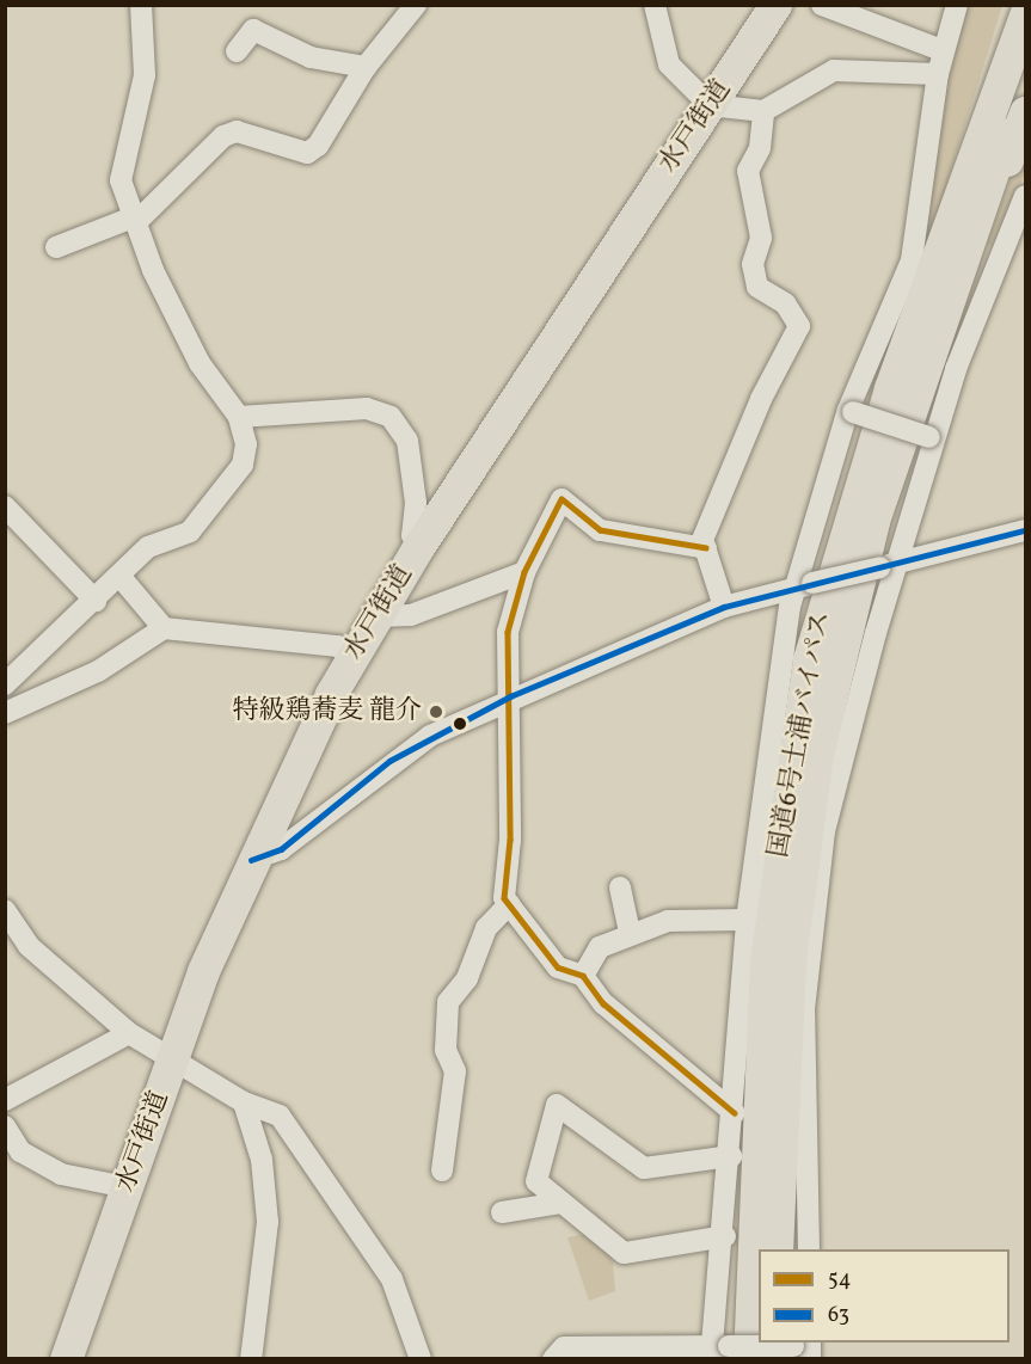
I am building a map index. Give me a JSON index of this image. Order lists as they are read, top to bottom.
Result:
{
  "streets": {
    "highway": ["水戸街道", "国道6号土浦バイパス"]
  },
  "places": ["特級鶏蕎麦 龍介"],
  "lines": ["transit line 54", "transit line 63"],
  "legend": ["54", "63"]
}
